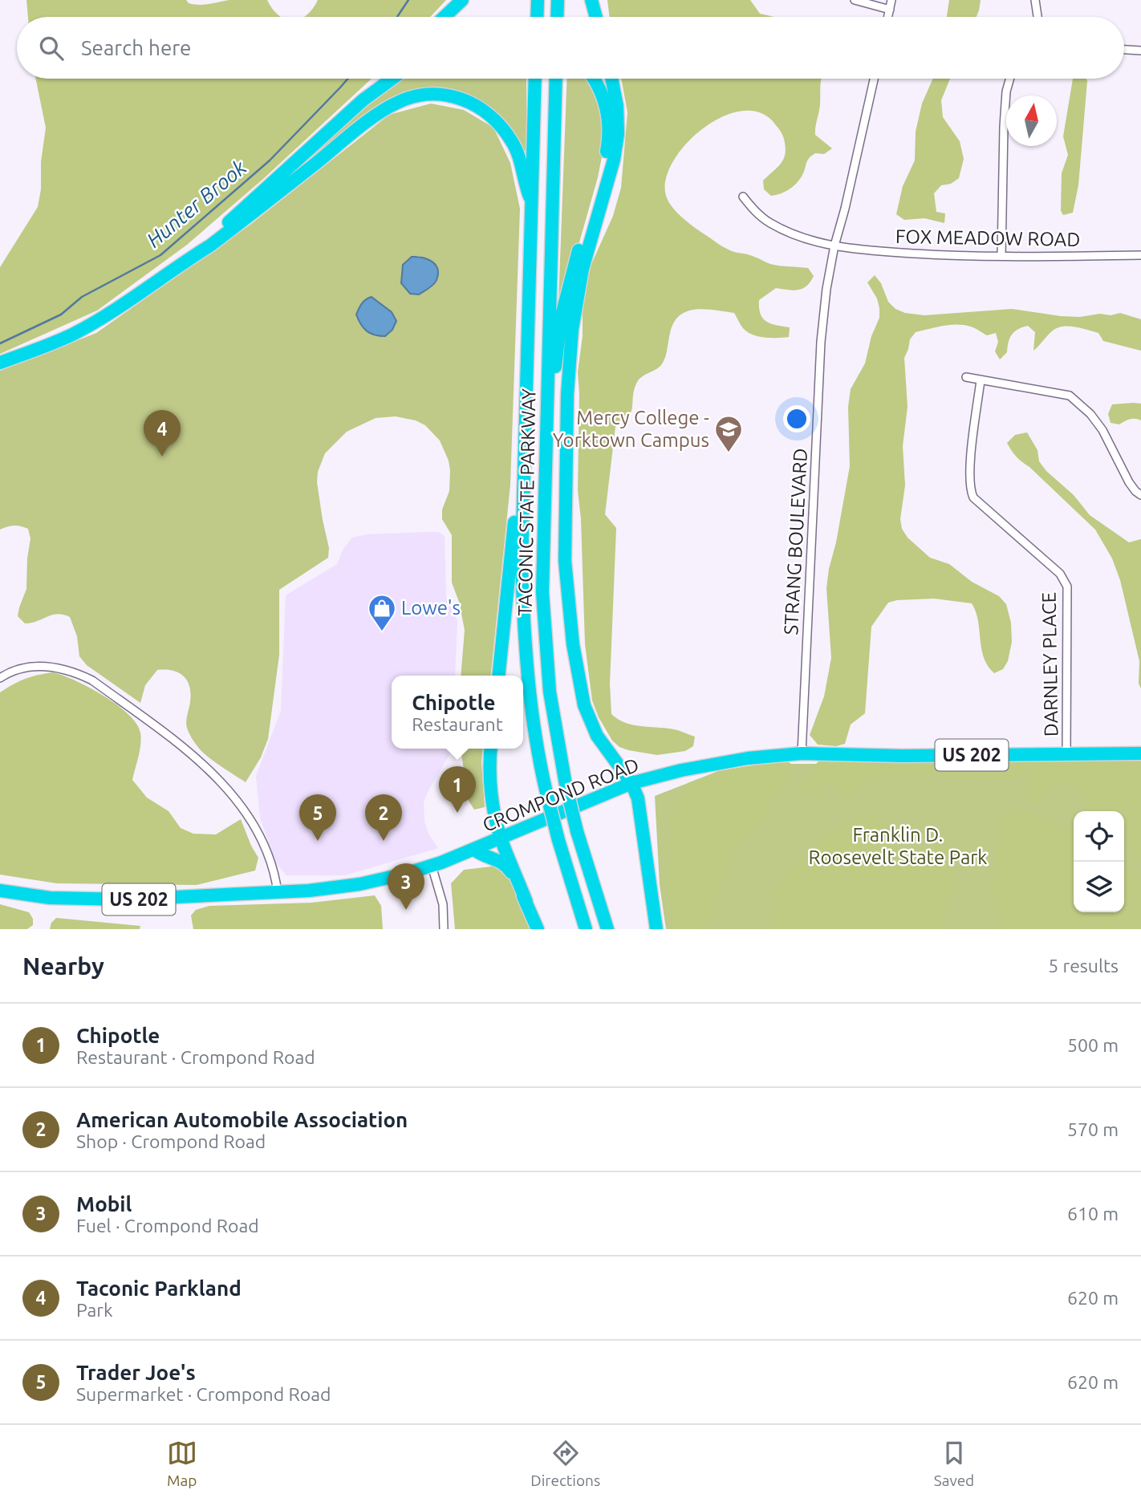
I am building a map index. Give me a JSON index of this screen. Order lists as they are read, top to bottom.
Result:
{
  "streets": {
    "highway": ["TACONIC STATE PARKWAY", "US 202", "CROMPOND ROAD"],
    "street": ["FOX MEADOW ROAD", "STRANG BOULEVARD", "DARNLEY PLACE"]
  },
  "crossings": [
    ["FOX MEADOW ROAD", "STRANG BOULEVARD"],
    ["STRANG BOULEVARD", "CROMPOND ROAD"],
    ["DARNLEY PLACE", "CROMPOND ROAD"]
  ],
  "water": ["Hunter Brook"],
  "parks": ["Franklin D. Roosevelt State Park"],
  "places": {
    "school or university": ["Mercy College - Yorktown Campus"],
    "shop": ["Lowe's"]
  },
  "north": "top",
  "page": {
    "search": "Search here",
    "pins": [
      "4",
      "1",
      "2",
      "5",
      "3"
    ],
    "popup": ["Chipotle", "Restaurant"],
    "heading": ["Nearby", "5 results"],
    "list": [
      {
        "mark": "1",
        "name": "Chipotle",
        "note": "Restaurant · Crompond Road",
        "value": "500 m"
      },
      {
        "mark": "2",
        "name": "American Automobile Association",
        "note": "Shop · Crompond Road",
        "value": "570 m"
      },
      {
        "mark": "3",
        "name": "Mobil",
        "note": "Fuel · Crompond Road",
        "value": "610 m"
      },
      {
        "mark": "4",
        "name": "Taconic Parkland",
        "note": "Park",
        "value": "620 m"
      },
      {
        "mark": "5",
        "name": "Trader Joe's",
        "note": "Supermarket · Crompond Road",
        "value": "620 m"
      }
    ],
    "nav": ["Map", "Directions", "Saved"]
  }
}
